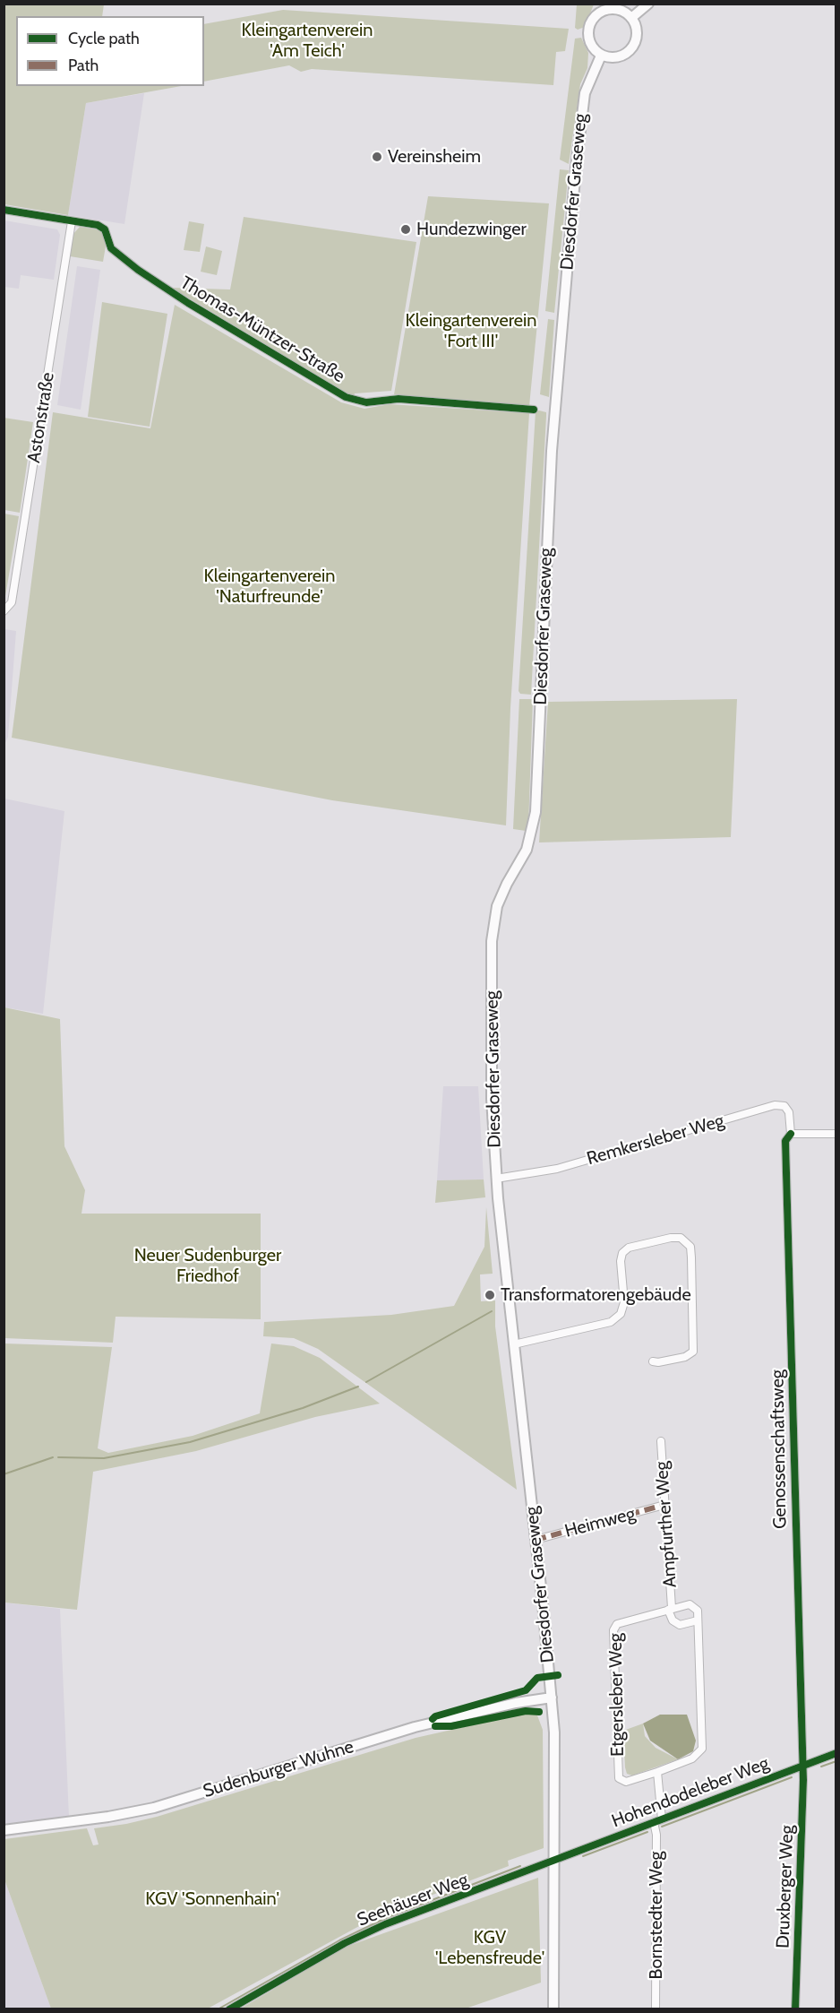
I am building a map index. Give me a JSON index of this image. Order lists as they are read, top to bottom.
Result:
{
  "streets": {
    "main road": ["Diesdorfer Graseweg", "Sudenburger Wuhne"],
    "street": [
      "Thomas-Müntzer-Straße",
      "Astonstraße",
      "Remkersleber Weg",
      "Genossenschaftsweg",
      "Heimweg",
      "Ampfurther Weg",
      "Etgersleber Weg",
      "Hohendodeleber Weg",
      "Druxberger Weg",
      "Seehäuser Weg",
      "Bornstedter Weg"
    ]
  },
  "crossings": [
    ["Diesdorfer Graseweg", "Remkersleber Weg"],
    ["Diesdorfer Graseweg", "Heimweg"],
    ["Diesdorfer Graseweg", "Sudenburger Wuhne"],
    ["Diesdorfer Graseweg", "Hohendodeleber Weg"],
    ["Diesdorfer Graseweg", "Seehäuser Weg"],
    ["Thomas-Müntzer-Straße", "Astonstraße"],
    ["Remkersleber Weg", "Genossenschaftsweg"],
    ["Genossenschaftsweg", "Hohendodeleber Weg"],
    ["Genossenschaftsweg", "Druxberger Weg"],
    ["Heimweg", "Ampfurther Weg"],
    ["Ampfurther Weg", "Etgersleber Weg"],
    ["Hohendodeleber Weg", "Druxberger Weg"],
    ["Hohendodeleber Weg", "Seehäuser Weg"],
    ["Hohendodeleber Weg", "Bornstedter Weg"]
  ],
  "parks": [
    "Kleingartenverein 'Am Teich'",
    "Kleingartenverein 'Fort III'",
    "Kleingartenverein 'Naturfreunde'",
    "Neuer Sudenburger Friedhof",
    "KGV 'Sonnenhain'",
    "KGV 'Lebensfreude'"
  ],
  "places": ["Vereinsheim", "Hundezwinger", "Transformatorengebäude"],
  "legend": ["Cycle path", "Path"]
}
